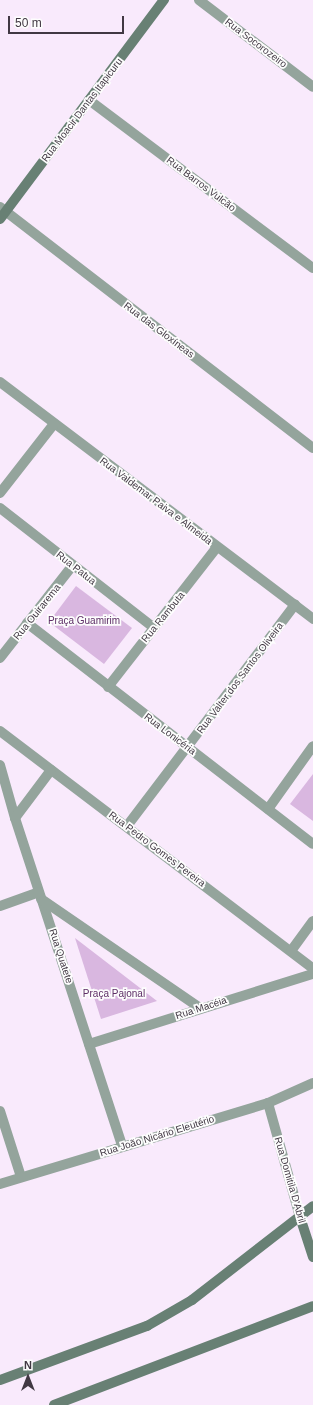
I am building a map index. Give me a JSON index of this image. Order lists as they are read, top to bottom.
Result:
{
  "streets": {
    "street": [
      "Rua Socorozeiro",
      "Rua Moacir Dantas Itapicuru",
      "Rua Barros Vulcão",
      "Rua das Gloxíneas",
      "Rua Valdemar Paiva e Almeida",
      "Rua Patua",
      "Rua Ouirarema",
      "Rua Rambuta",
      "Rua Valter dos Santos Oliveira",
      "Rua Lonicéria",
      "Rua Pedro Gomes Pereira",
      "Rua Quatete",
      "Rua Macéia",
      "Rua João Nicário Eleutério",
      "Rua Domitila D'Abril"
    ]
  },
  "crossings": [
    ["Rua Moacir Dantas Itapicuru", "Rua Barros Vulcão"],
    ["Rua Moacir Dantas Itapicuru", "Rua das Gloxíneas"],
    ["Rua Valdemar Paiva e Almeida", "Rua Rambuta"],
    ["Rua Valdemar Paiva e Almeida", "Rua Valter dos Santos Oliveira"],
    ["Rua Patua", "Rua Ouirarema"],
    ["Rua Patua", "Rua Rambuta"],
    ["Rua Ouirarema", "Rua Lonicéria"],
    ["Rua Rambuta", "Rua Lonicéria"],
    ["Rua Valter dos Santos Oliveira", "Rua Lonicéria"],
    ["Rua Valter dos Santos Oliveira", "Rua Pedro Gomes Pereira"],
    ["Rua Quatete", "Rua Macéia"],
    ["Rua Quatete", "Rua João Nicário Eleutério"],
    ["Rua João Nicário Eleutério", "Rua Domitila D'Abril"]
  ],
  "parks": ["Praça Guamirim", "Praça Pajonal"],
  "scale_bar": "50 m",
  "north": "top"
}
